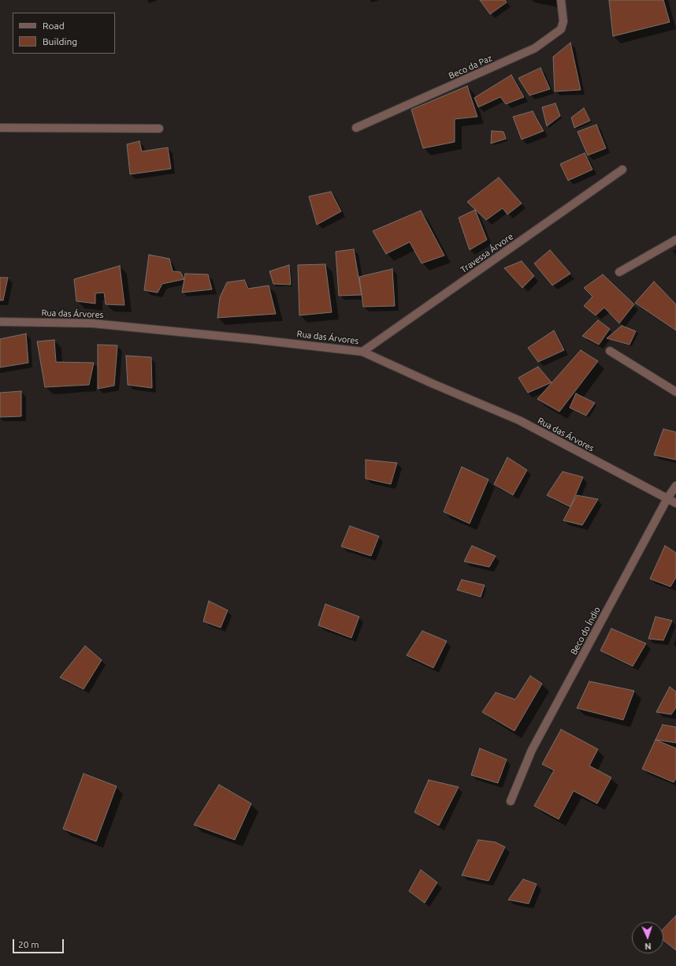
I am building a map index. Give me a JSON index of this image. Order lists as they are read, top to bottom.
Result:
{
  "streets": {
    "street": [
      "Beco da Paz",
      "Travessa Árvore",
      "Rua das Árvores",
      "Beco do Índio"
    ]
  },
  "crossings": [
    ["Travessa Árvore", "Rua das Árvores"],
    ["Rua das Árvores", "Beco do Índio"]
  ],
  "legend": ["Road", "Building"],
  "scale_bar": "20 m",
  "north": "bottom"
}
